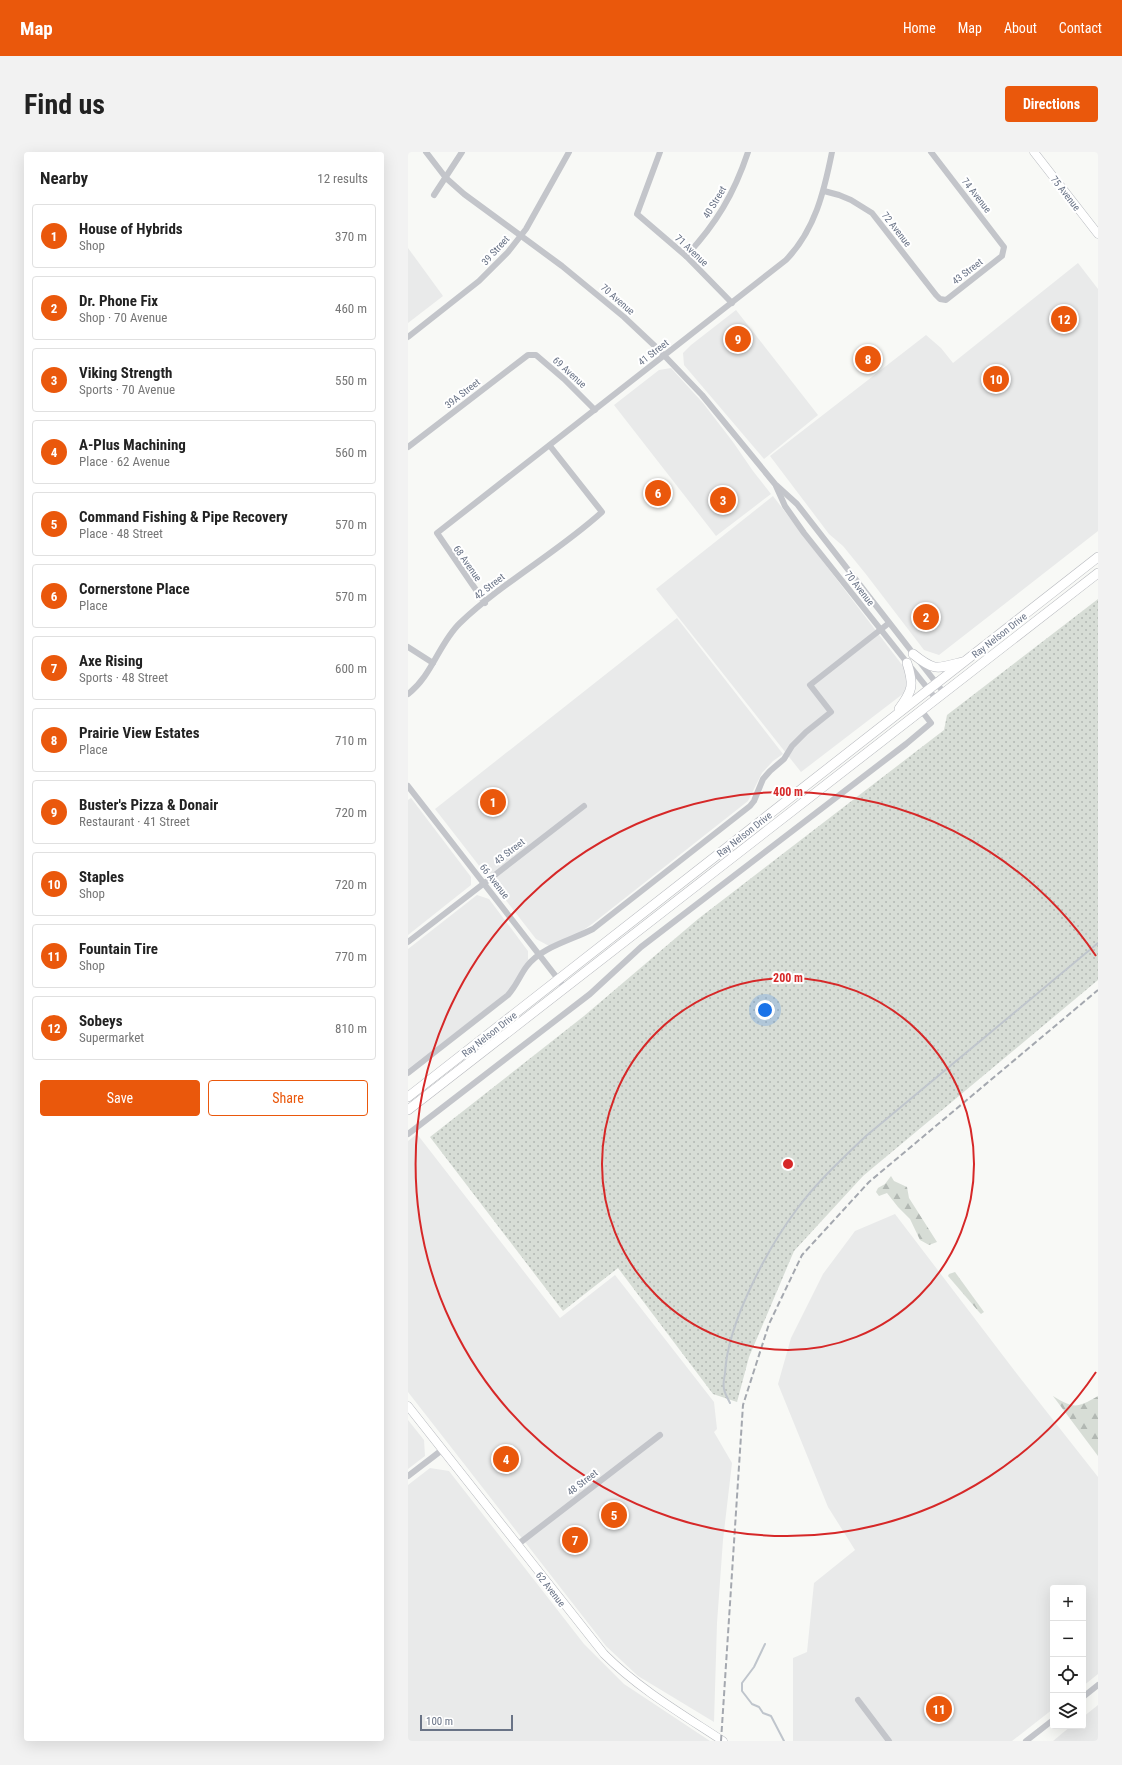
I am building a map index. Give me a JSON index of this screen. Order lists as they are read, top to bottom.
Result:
{
  "streets": {
    "highway": ["Ray Nelson Drive"],
    "main road": ["75 Avenue", "62 Avenue"],
    "street": [
      "74 Avenue",
      "40 Street",
      "72 Avenue",
      "39 Street",
      "71 Avenue",
      "43 Street",
      "70 Avenue",
      "41 Street",
      "69 Avenue",
      "39A Street",
      "68 Avenue",
      "42 Street",
      "66 Avenue",
      "48 Street"
    ]
  },
  "crossings": [
    ["74 Avenue", "43 Street"],
    ["40 Street", "71 Avenue"],
    ["72 Avenue", "43 Street"],
    ["72 Avenue", "41 Street"],
    ["39 Street", "70 Avenue"],
    ["71 Avenue", "41 Street"],
    ["43 Street", "66 Avenue"],
    ["70 Avenue", "41 Street"],
    ["70 Avenue", "Ray Nelson Drive"],
    ["41 Street", "69 Avenue"],
    ["41 Street", "68 Avenue"],
    ["41 Street", "42 Street"],
    ["69 Avenue", "39A Street"],
    ["68 Avenue", "42 Street"],
    ["Ray Nelson Drive", "66 Avenue"],
    ["48 Street", "62 Avenue"]
  ],
  "scale_bar": "100 m",
  "page": {
    "header": "Map",
    "nav": [
      "Home",
      "Map",
      "About",
      "Contact"
    ],
    "buttons": [
      "Directions",
      ["Save", "Share"]
    ],
    "title": "Find us",
    "heading": ["Nearby", "12 results"],
    "list": [
      {
        "mark": "1",
        "name": "House of Hybrids",
        "note": "Shop",
        "value": "370 m"
      },
      {
        "mark": "2",
        "name": "Dr. Phone Fix",
        "note": "Shop · 70 Avenue",
        "value": "460 m"
      },
      {
        "mark": "3",
        "name": "Viking Strength",
        "note": "Sports · 70 Avenue",
        "value": "550 m"
      },
      {
        "mark": "4",
        "name": "A-Plus Machining",
        "note": "Place · 62 Avenue",
        "value": "560 m"
      },
      {
        "mark": "5",
        "name": "Command Fishing & Pipe Recovery",
        "note": "Place · 48 Street",
        "value": "570 m"
      },
      {
        "mark": "6",
        "name": "Cornerstone Place",
        "note": "Place",
        "value": "570 m"
      },
      {
        "mark": "7",
        "name": "Axe Rising",
        "note": "Sports · 48 Street",
        "value": "600 m"
      },
      {
        "mark": "8",
        "name": "Prairie View Estates",
        "note": "Place",
        "value": "710 m"
      },
      {
        "mark": "9",
        "name": "Buster's Pizza & Donair",
        "note": "Restaurant · 41 Street",
        "value": "720 m"
      },
      {
        "mark": "10",
        "name": "Staples",
        "note": "Shop",
        "value": "720 m"
      },
      {
        "mark": "11",
        "name": "Fountain Tire",
        "note": "Shop",
        "value": "770 m"
      },
      {
        "mark": "12",
        "name": "Sobeys",
        "note": "Supermarket",
        "value": "810 m"
      }
    ],
    "pins": [
      "12",
      "9",
      "8",
      "10",
      "6",
      "3",
      "2",
      "1",
      "4",
      "5",
      "7",
      "11"
    ],
    "map_buttons": ["+", "−"],
    "scale": "100 m"
  },
  "rings": ["400 m", "200 m"]
}
